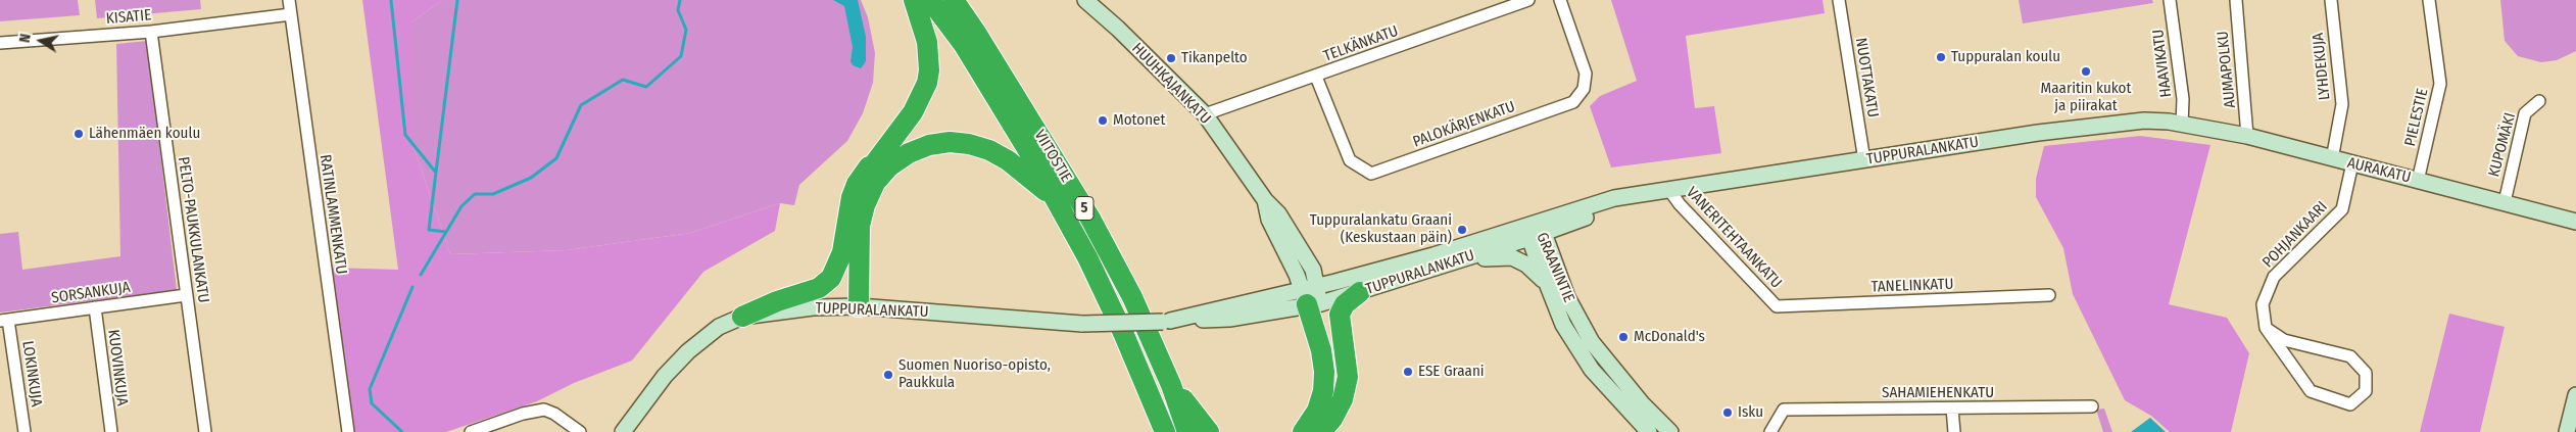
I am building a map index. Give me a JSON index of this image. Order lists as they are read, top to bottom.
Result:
{
  "streets": {
    "highway": ["VIITOSTIE", "5"],
    "street": [
      "KISATIE",
      "TELKÄNKATU",
      "HAAVIKATU",
      "LYHDEKUJA",
      "AUMAPOLKU",
      "NUOTTAKATU",
      "HUUHKAJANKATU",
      "PIELESTIE",
      "PALOKÄRJENKATU",
      "KUPOMÄKI",
      "TUPPURALANKATU",
      "AURAKATU",
      "RATINLAMMENKATU",
      "PELTO-PAUKKULANKATU",
      "POHJANKAARI",
      "VANERITEHTAANKATU",
      "GRAANINTIE",
      "TANELINKATU",
      "SORSANKUJA",
      "KUOVINKUJA",
      "LOKINKUJA",
      "SAHAMIEHENKATU"
    ]
  },
  "crossings": [
    ["KISATIE", "RATINLAMMENKATU"],
    ["KISATIE", "PELTO-PAUKKULANKATU"],
    ["TELKÄNKATU", "HUUHKAJANKATU"],
    ["TELKÄNKATU", "PALOKÄRJENKATU"],
    ["HAAVIKATU", "TUPPURALANKATU"],
    ["HAAVIKATU", "AURAKATU"],
    ["LYHDEKUJA", "AURAKATU"],
    ["AUMAPOLKU", "AURAKATU"],
    ["NUOTTAKATU", "TUPPURALANKATU"],
    ["HUUHKAJANKATU", "TUPPURALANKATU"],
    ["PIELESTIE", "AURAKATU"],
    ["KUPOMÄKI", "AURAKATU"],
    ["TUPPURALANKATU", "AURAKATU"],
    ["TUPPURALANKATU", "VANERITEHTAANKATU"],
    ["TUPPURALANKATU", "GRAANINTIE"],
    ["AURAKATU", "POHJANKAARI"],
    ["PELTO-PAUKKULANKATU", "SORSANKUJA"],
    ["VANERITEHTAANKATU", "TANELINKATU"],
    ["SORSANKUJA", "KUOVINKUJA"],
    ["SORSANKUJA", "LOKINKUJA"]
  ],
  "places": [
    "Tuppuralan koulu",
    "Tikanpelto",
    "Maaritin kukot ja piirakat",
    "Motonet",
    "Lähenmäen koulu",
    "Tuppuralankatu Graani (Keskustaan päin)",
    "McDonald's",
    "ESE Graani",
    "Suomen Nuoriso-opisto, Paukkula",
    "Isku"
  ],
  "north": "left"
}
